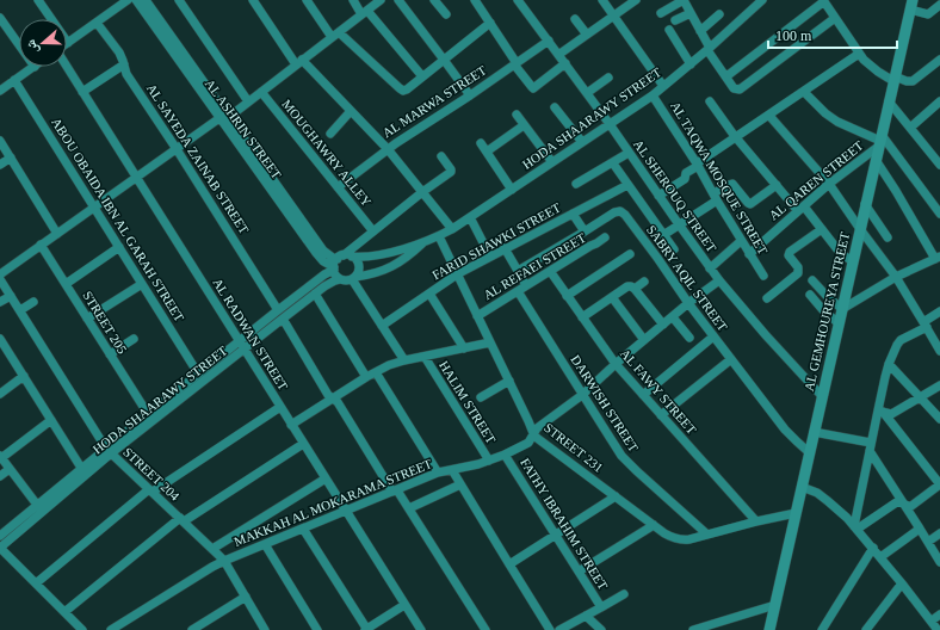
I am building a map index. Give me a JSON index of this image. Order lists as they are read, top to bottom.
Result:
{
  "streets": {
    "main road": ["AL GEMHOUREYA STREET"],
    "street": [
      "AL MARWA STREET",
      "HODA SHAARAWY STREET",
      "AL ASHRIN STREET",
      "MOUGHAWRY ALLEY",
      "AL SAYEDA ZAINAB STREET",
      "AL TAQWA MOSQUE STREET",
      "AL QAREN STREET",
      "AL SHEROUQ STREET",
      "ABOU OBAIDA IBN AL GARAH STREET",
      "FARID SHAWKI STREET",
      "AL REFAEI STREET",
      "SABRY AQIL STREET",
      "STREET 205",
      "AL RADWAN STREET",
      "AL FAWY STREET",
      "HALIM STREET",
      "DARWISH STREET",
      "STREET 231",
      "STREET 204",
      "MAKKAH AL MOKARAMA STREET",
      "FATHY IBRAHIM STREET"
    ]
  },
  "crossings": [
    ["AL MARWA STREET", "MOUGHAWRY ALLEY"],
    ["AL MARWA STREET", "AL SHEROUQ STREET"],
    ["HODA SHAARAWY STREET", "AL ASHRIN STREET"],
    ["HODA SHAARAWY STREET", "AL SAYEDA ZAINAB STREET"],
    ["HODA SHAARAWY STREET", "AL TAQWA MOSQUE STREET"],
    ["HODA SHAARAWY STREET", "AL SHEROUQ STREET"],
    ["HODA SHAARAWY STREET", "ABOU OBAIDA IBN AL GARAH STREET"],
    ["HODA SHAARAWY STREET", "STREET 205"],
    ["HODA SHAARAWY STREET", "AL RADWAN STREET"],
    ["HODA SHAARAWY STREET", "STREET 231"],
    ["HODA SHAARAWY STREET", "STREET 204"],
    ["AL SAYEDA ZAINAB STREET", "MAKKAH AL MOKARAMA STREET"],
    ["AL TAQWA MOSQUE STREET", "AL QAREN STREET"],
    ["AL QAREN STREET", "AL GEMHOUREYA STREET"],
    ["AL SHEROUQ STREET", "AL GEMHOUREYA STREET"],
    ["AL SHEROUQ STREET", "MAKKAH AL MOKARAMA STREET"],
    ["FARID SHAWKI STREET", "STREET 231"],
    ["AL REFAEI STREET", "AL FAWY STREET"],
    ["AL REFAEI STREET", "DARWISH STREET"],
    ["AL REFAEI STREET", "STREET 231"],
    ["SABRY AQIL STREET", "AL GEMHOUREYA STREET"],
    ["SABRY AQIL STREET", "MAKKAH AL MOKARAMA STREET"],
    ["AL GEMHOUREYA STREET", "STREET 231"],
    ["AL RADWAN STREET", "MAKKAH AL MOKARAMA STREET"],
    ["AL FAWY STREET", "STREET 231"],
    ["AL FAWY STREET", "MAKKAH AL MOKARAMA STREET"],
    ["HALIM STREET", "MAKKAH AL MOKARAMA STREET"],
    ["DARWISH STREET", "STREET 231"],
    ["DARWISH STREET", "MAKKAH AL MOKARAMA STREET"],
    ["STREET 231", "MAKKAH AL MOKARAMA STREET"],
    ["STREET 204", "MAKKAH AL MOKARAMA STREET"],
    ["MAKKAH AL MOKARAMA STREET", "FATHY IBRAHIM STREET"]
  ],
  "scale_bar": "100 m",
  "north": "left"
}
